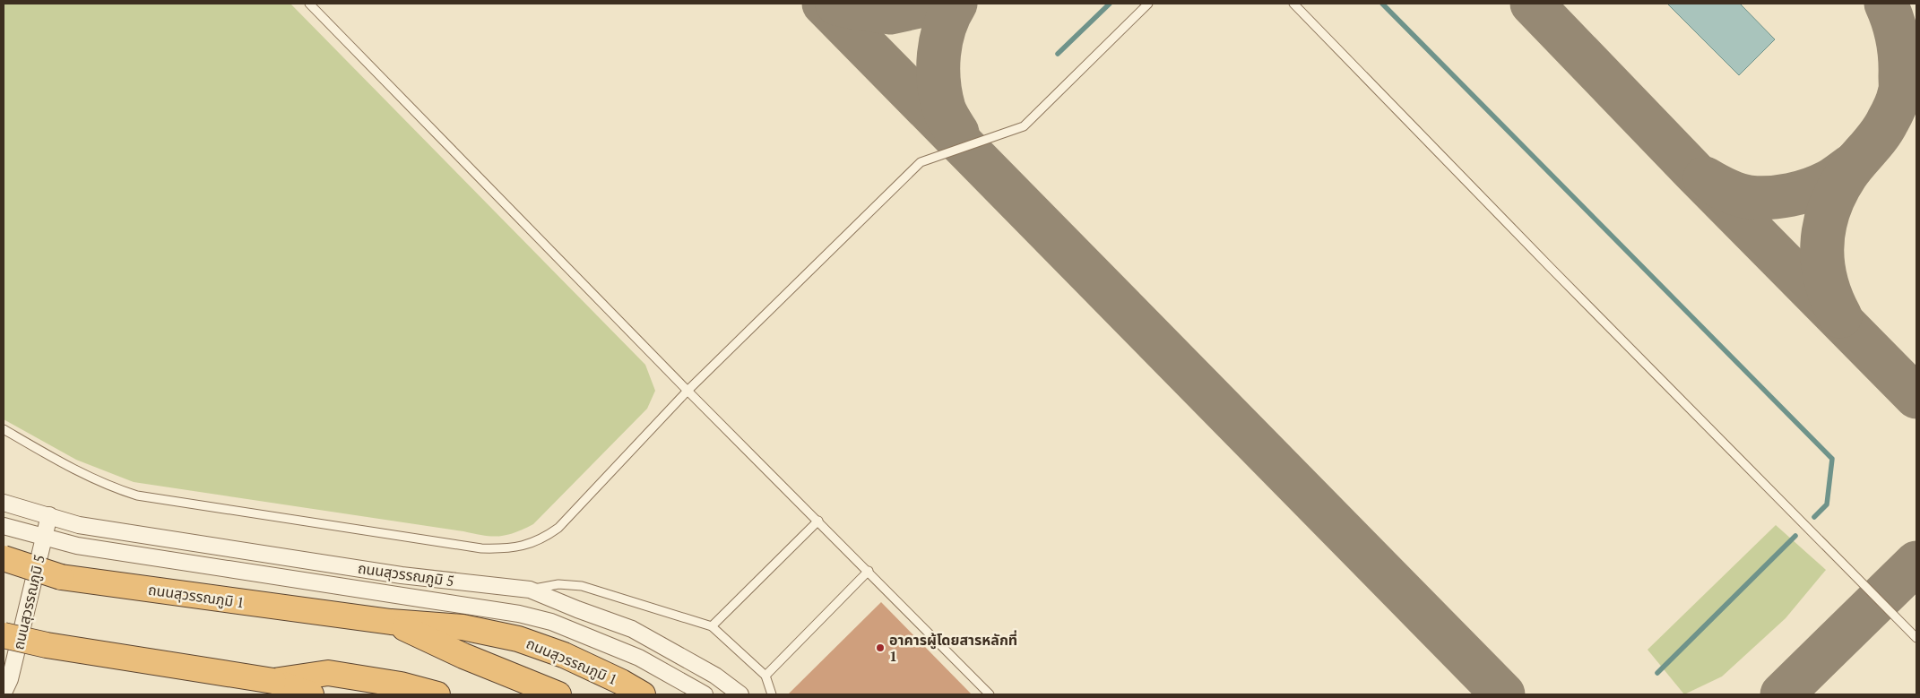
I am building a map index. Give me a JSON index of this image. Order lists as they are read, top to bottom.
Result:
{
  "streets": {
    "highway": ["ถนนสุวรรณภูมิ 1"],
    "street": ["ถนนสุวรรณภูมิ 5"]
  },
  "places": ["อาคารผู้โดยสารหลักที่ 1"]
}
